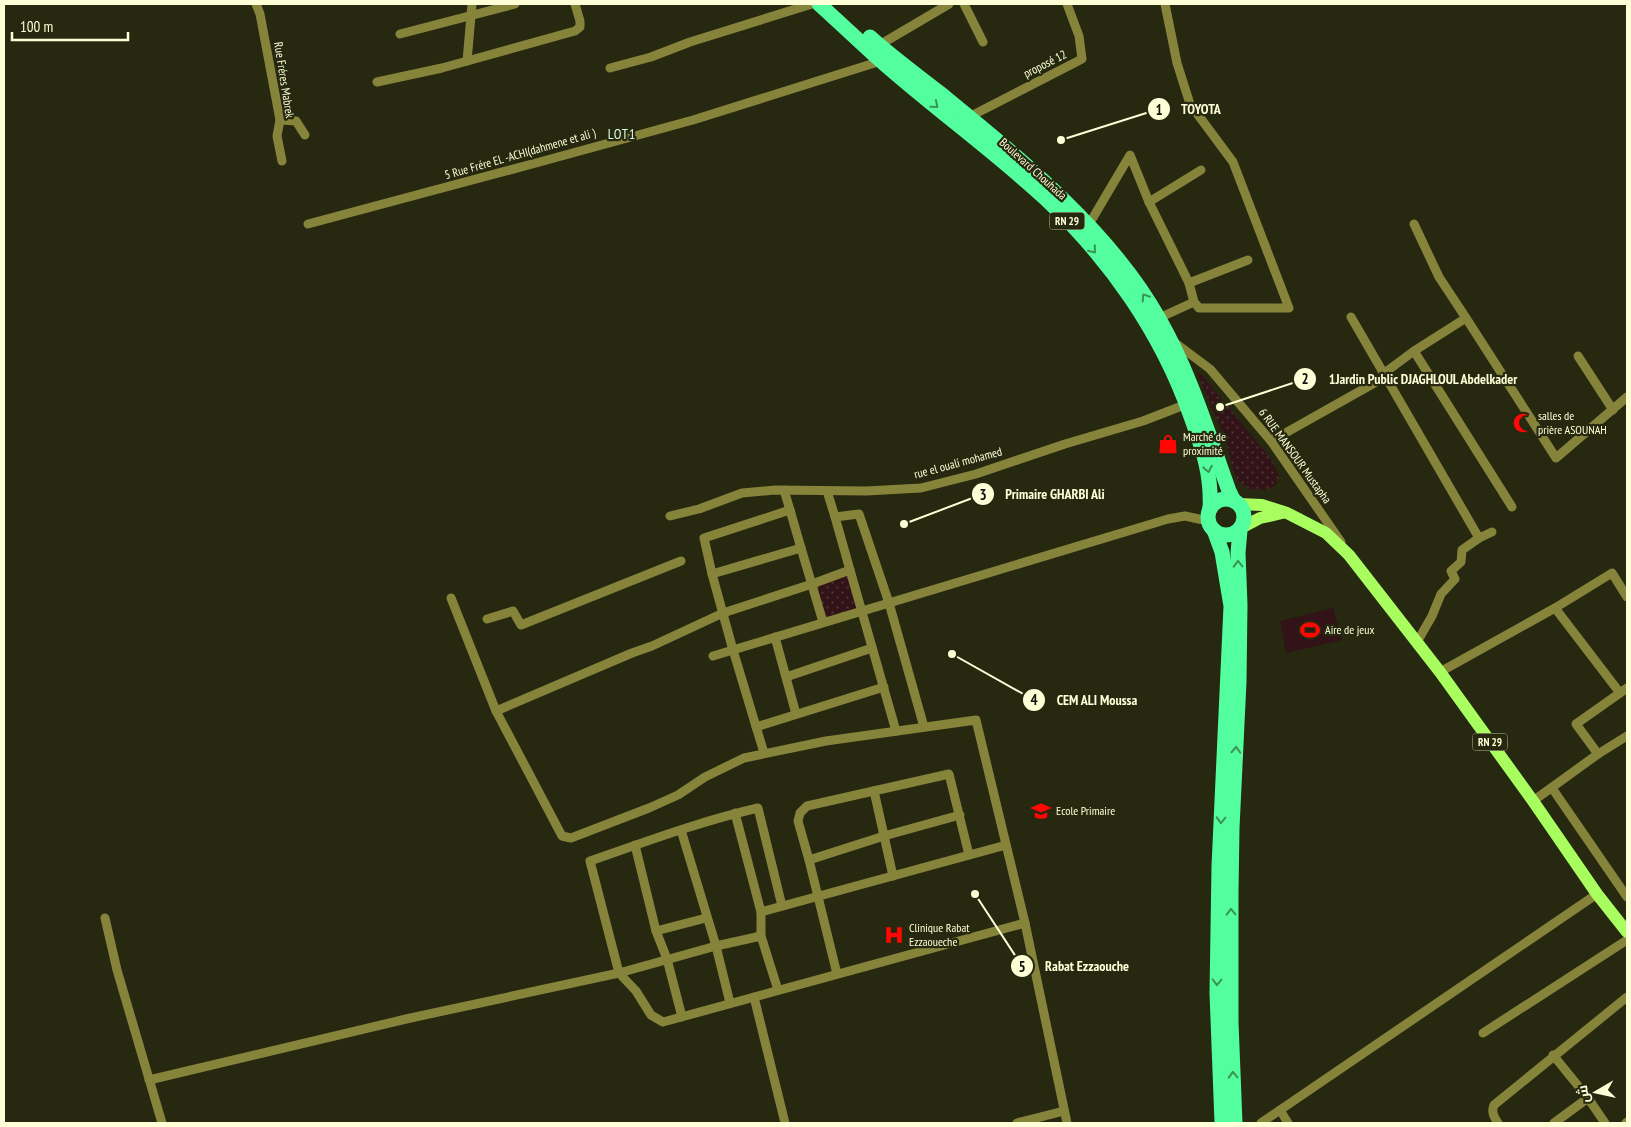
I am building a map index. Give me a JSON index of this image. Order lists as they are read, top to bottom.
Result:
{
  "streets": {
    "highway": ["Boulevard Chouhada", "RN 29"],
    "street": [
      "proposé 12",
      "Rue Fréres Mabrek",
      "5 Rue Frére EL -ACHI(dahmene et ali )",
      "6 RUE MANSOUR Mustapha",
      "rue el ouali mohamed"
    ]
  },
  "crossings": [
    ["proposé 12", "RN 29"],
    ["5 Rue Frére EL -ACHI(dahmene et ali )", "Boulevard Chouhada"],
    ["5 Rue Frére EL -ACHI(dahmene et ali )", "RN 29"],
    ["Boulevard Chouhada", "RN 29"],
    ["Boulevard Chouhada", "rue el ouali mohamed"],
    ["RN 29", "6 RUE MANSOUR Mustapha"]
  ],
  "districts": ["LOT1"],
  "places": {
    "other": [
      "TOYOTA",
      "1Jardin Public DJAGHLOUL Abdelkader",
      "Primaire GHARBI Ali",
      "CEM ALI Moussa",
      "Rabat Ezzaouche"
    ],
    "mosque": ["salles de prière ASOUNAH"],
    "shop": ["Marché de proximité"],
    "sports": ["Aire de jeux"],
    "school or university": ["Ecole Primaire"],
    "hospital": ["Clinique Rabat Ezzaoueche"]
  },
  "scale_bar": "100 m",
  "north": "left"
}
